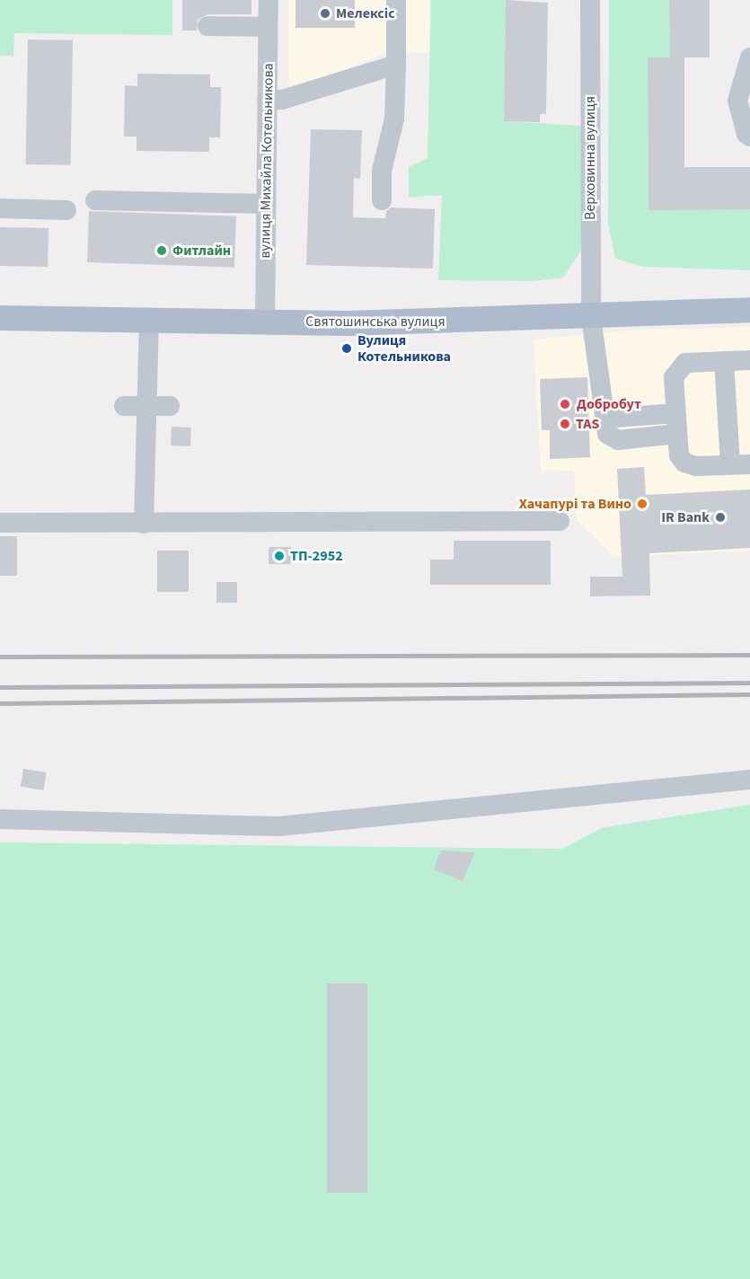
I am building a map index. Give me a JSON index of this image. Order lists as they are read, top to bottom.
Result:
{
  "streets": {
    "main road": ["Святошинська вулиця"],
    "street": ["Верховинна вулиця", "вулиця Михайла Котельникова"]
  },
  "crossings": [
    ["Верховинна вулиця", "Святошинська вулиця"],
    ["вулиця Михайла Котельникова", "Святошинська вулиця"]
  ],
  "places": [
    "Мелексіc",
    "Фитлайн",
    "Вулиця Котельникова",
    "Добробут",
    "TAS",
    "Хачапурі та Вино",
    "IR Bank",
    "ТП-2952"
  ]
}
